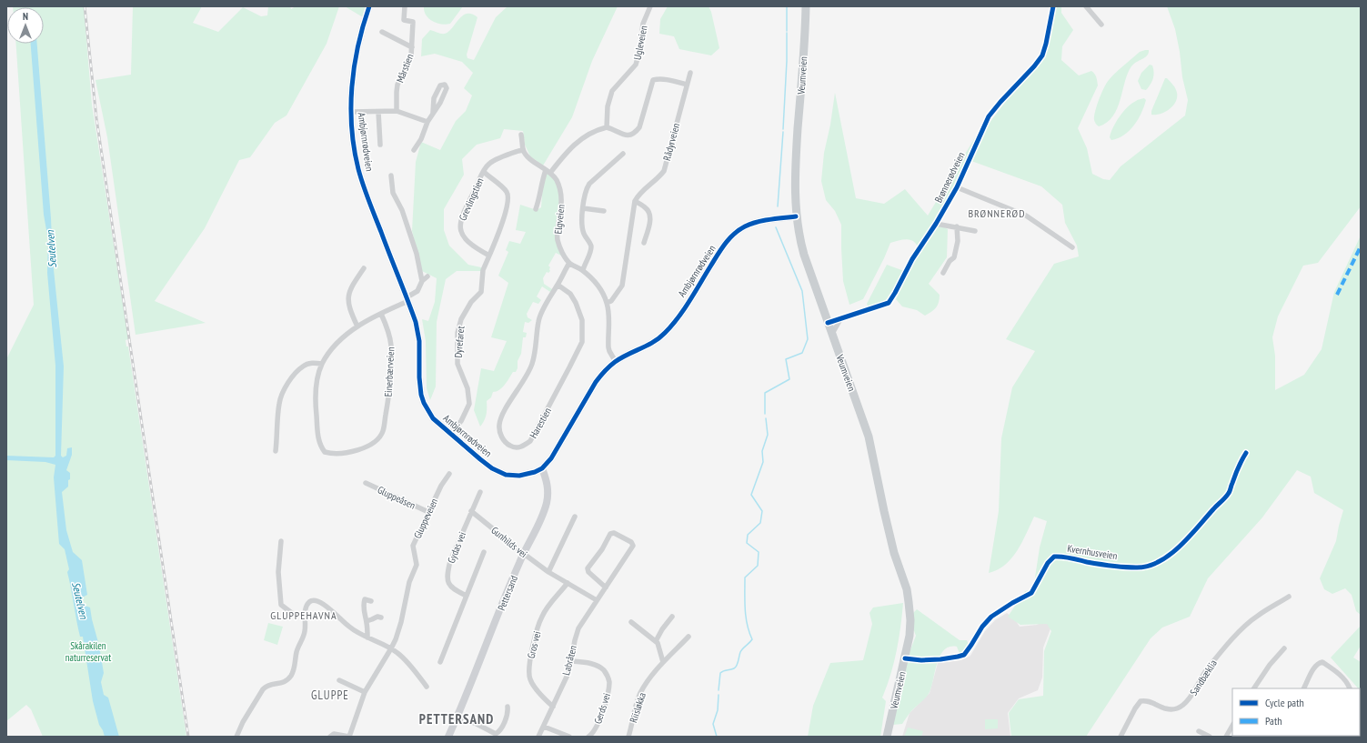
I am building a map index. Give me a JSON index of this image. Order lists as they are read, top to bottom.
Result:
{
  "streets": {
    "main road": ["Veumveien"],
    "street": [
      "Ugleveien",
      "Mårstien",
      "Ambjørnrødveien",
      "Rådyrveien",
      "Brønnerødveien",
      "Grevlingstien",
      "Elgveien",
      "Dyrefaret",
      "Einerbærveien",
      "Harestien",
      "Gluppeåsen",
      "Gluppeveien",
      "Gunhilds vei",
      "Gydas vei",
      "Kvernhusveien",
      "Pettersand",
      "Gros vei",
      "Labråten",
      "Sandbæklia",
      "Riisløkka",
      "Gerds vei"
    ]
  },
  "crossings": [
    ["Veumveien", "Ambjørnrødveien"],
    ["Veumveien", "Brønnerødveien"],
    ["Veumveien", "Kvernhusveien"],
    ["Ambjørnrødveien", "Dyrefaret"],
    ["Ambjørnrødveien", "Pettersand"],
    ["Grevlingstien", "Elgveien"],
    ["Grevlingstien", "Dyrefaret"],
    ["Elgveien", "Harestien"],
    ["Gluppeåsen", "Gluppeveien"],
    ["Gunhilds vei", "Gydas vei"],
    ["Gunhilds vei", "Pettersand"],
    ["Gunhilds vei", "Gros vei"],
    ["Gunhilds vei", "Labråten"],
    ["Gros vei", "Labråten"],
    ["Labråten", "Gerds vei"]
  ],
  "districts": [
    "BRØNNERØD",
    "GLUPPEHAVNA",
    "GLUPPE",
    "PETTERSAND"
  ],
  "water": ["Seutelven"],
  "parks": ["Skårakilen naturreservat"],
  "legend": ["Cycle path", "Path"],
  "north": "top"
}
